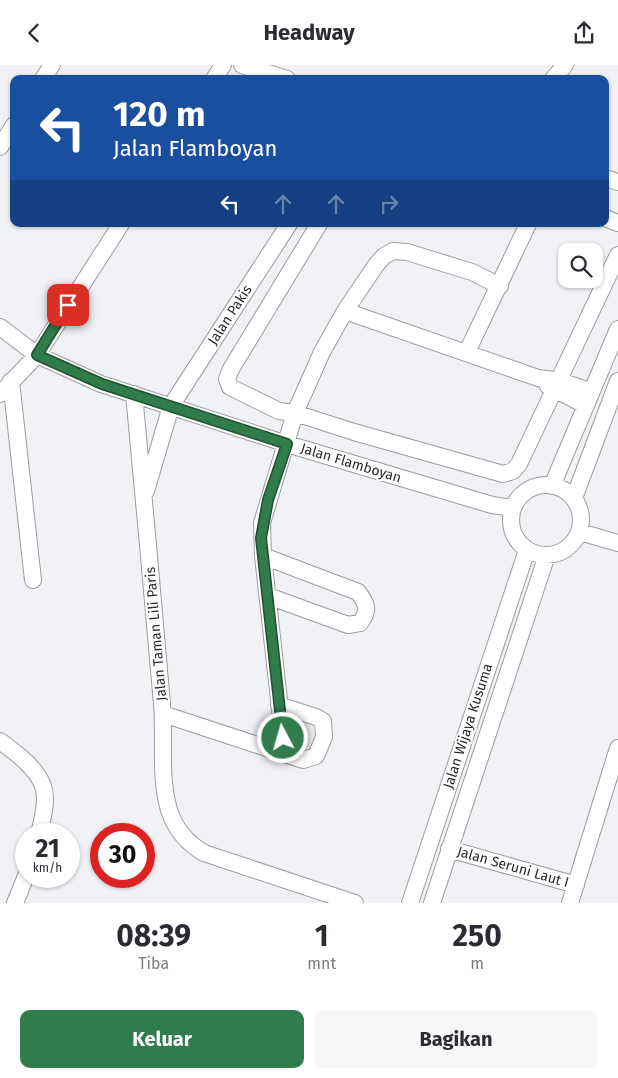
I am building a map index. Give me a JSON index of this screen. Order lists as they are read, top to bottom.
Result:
{
  "streets": {
    "street": [
      "Jalan Pakis",
      "Jalan Flamboyan",
      "Jalan Taman Lili Paris",
      "Jalan Wijaya Kusuma",
      "Jalan Seruni Laut I"
    ]
  },
  "crossings": [
    ["Jalan Pakis", "Jalan Flamboyan"],
    ["Jalan Pakis", "Jalan Taman Lili Paris"],
    ["Jalan Flamboyan", "Jalan Taman Lili Paris"],
    ["Jalan Flamboyan", "Jalan Wijaya Kusuma"],
    ["Jalan Wijaya Kusuma", "Jalan Seruni Laut I"]
  ],
  "page": {
    "header": "Headway",
    "turn": ["120 m", "Jalan Flamboyan"],
    "speed": "21 km/h",
    "limit": "30",
    "eta": [
      "08:39",
      "Tiba",
      "1",
      "mnt",
      "250",
      "m"
    ],
    "buttons": ["Keluar", "Bagikan"]
  }
}
